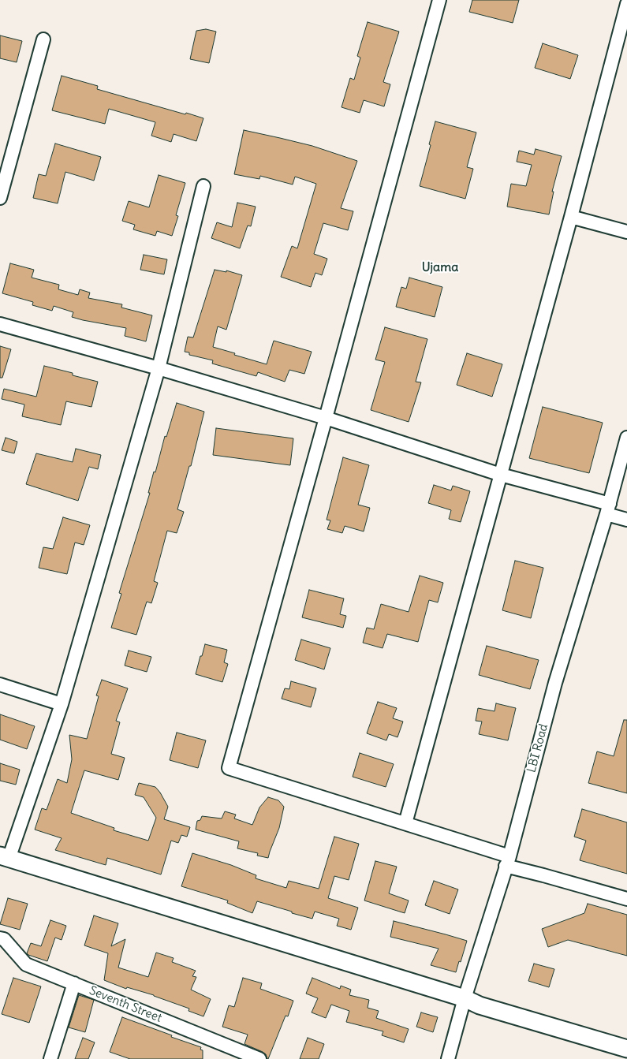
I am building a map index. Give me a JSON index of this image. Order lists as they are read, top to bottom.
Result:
{
  "streets": {
    "street": ["LBI Road", "Seventh Street"]
  },
  "districts": ["Ujama"]
}
